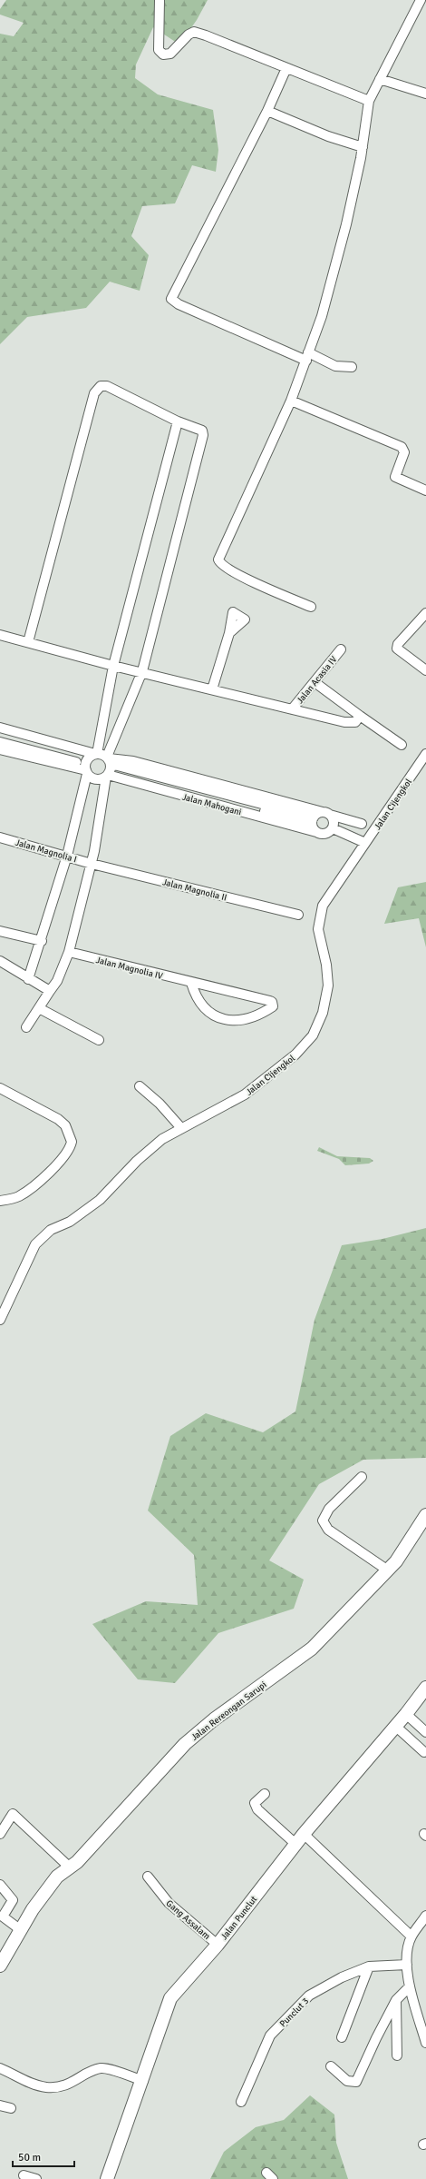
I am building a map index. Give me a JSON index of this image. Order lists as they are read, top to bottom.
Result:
{
  "streets": {
    "street": [
      "Jalan Acasia IV",
      "Jalan Mahogani",
      "Jalan Cijengkol",
      "Jalan Magnolia I",
      "Jalan Magnolia II",
      "Jalan Magnolia IV",
      "Jalan Rereongan Sarupi",
      "Jalan Punclut",
      "Gang Assalam",
      "Punclut 3"
    ]
  },
  "crossings": [
    ["Jalan Magnolia I", "Jalan Magnolia II"],
    ["Jalan Punclut", "Gang Assalam"]
  ],
  "scale_bar": "50 m"
}
